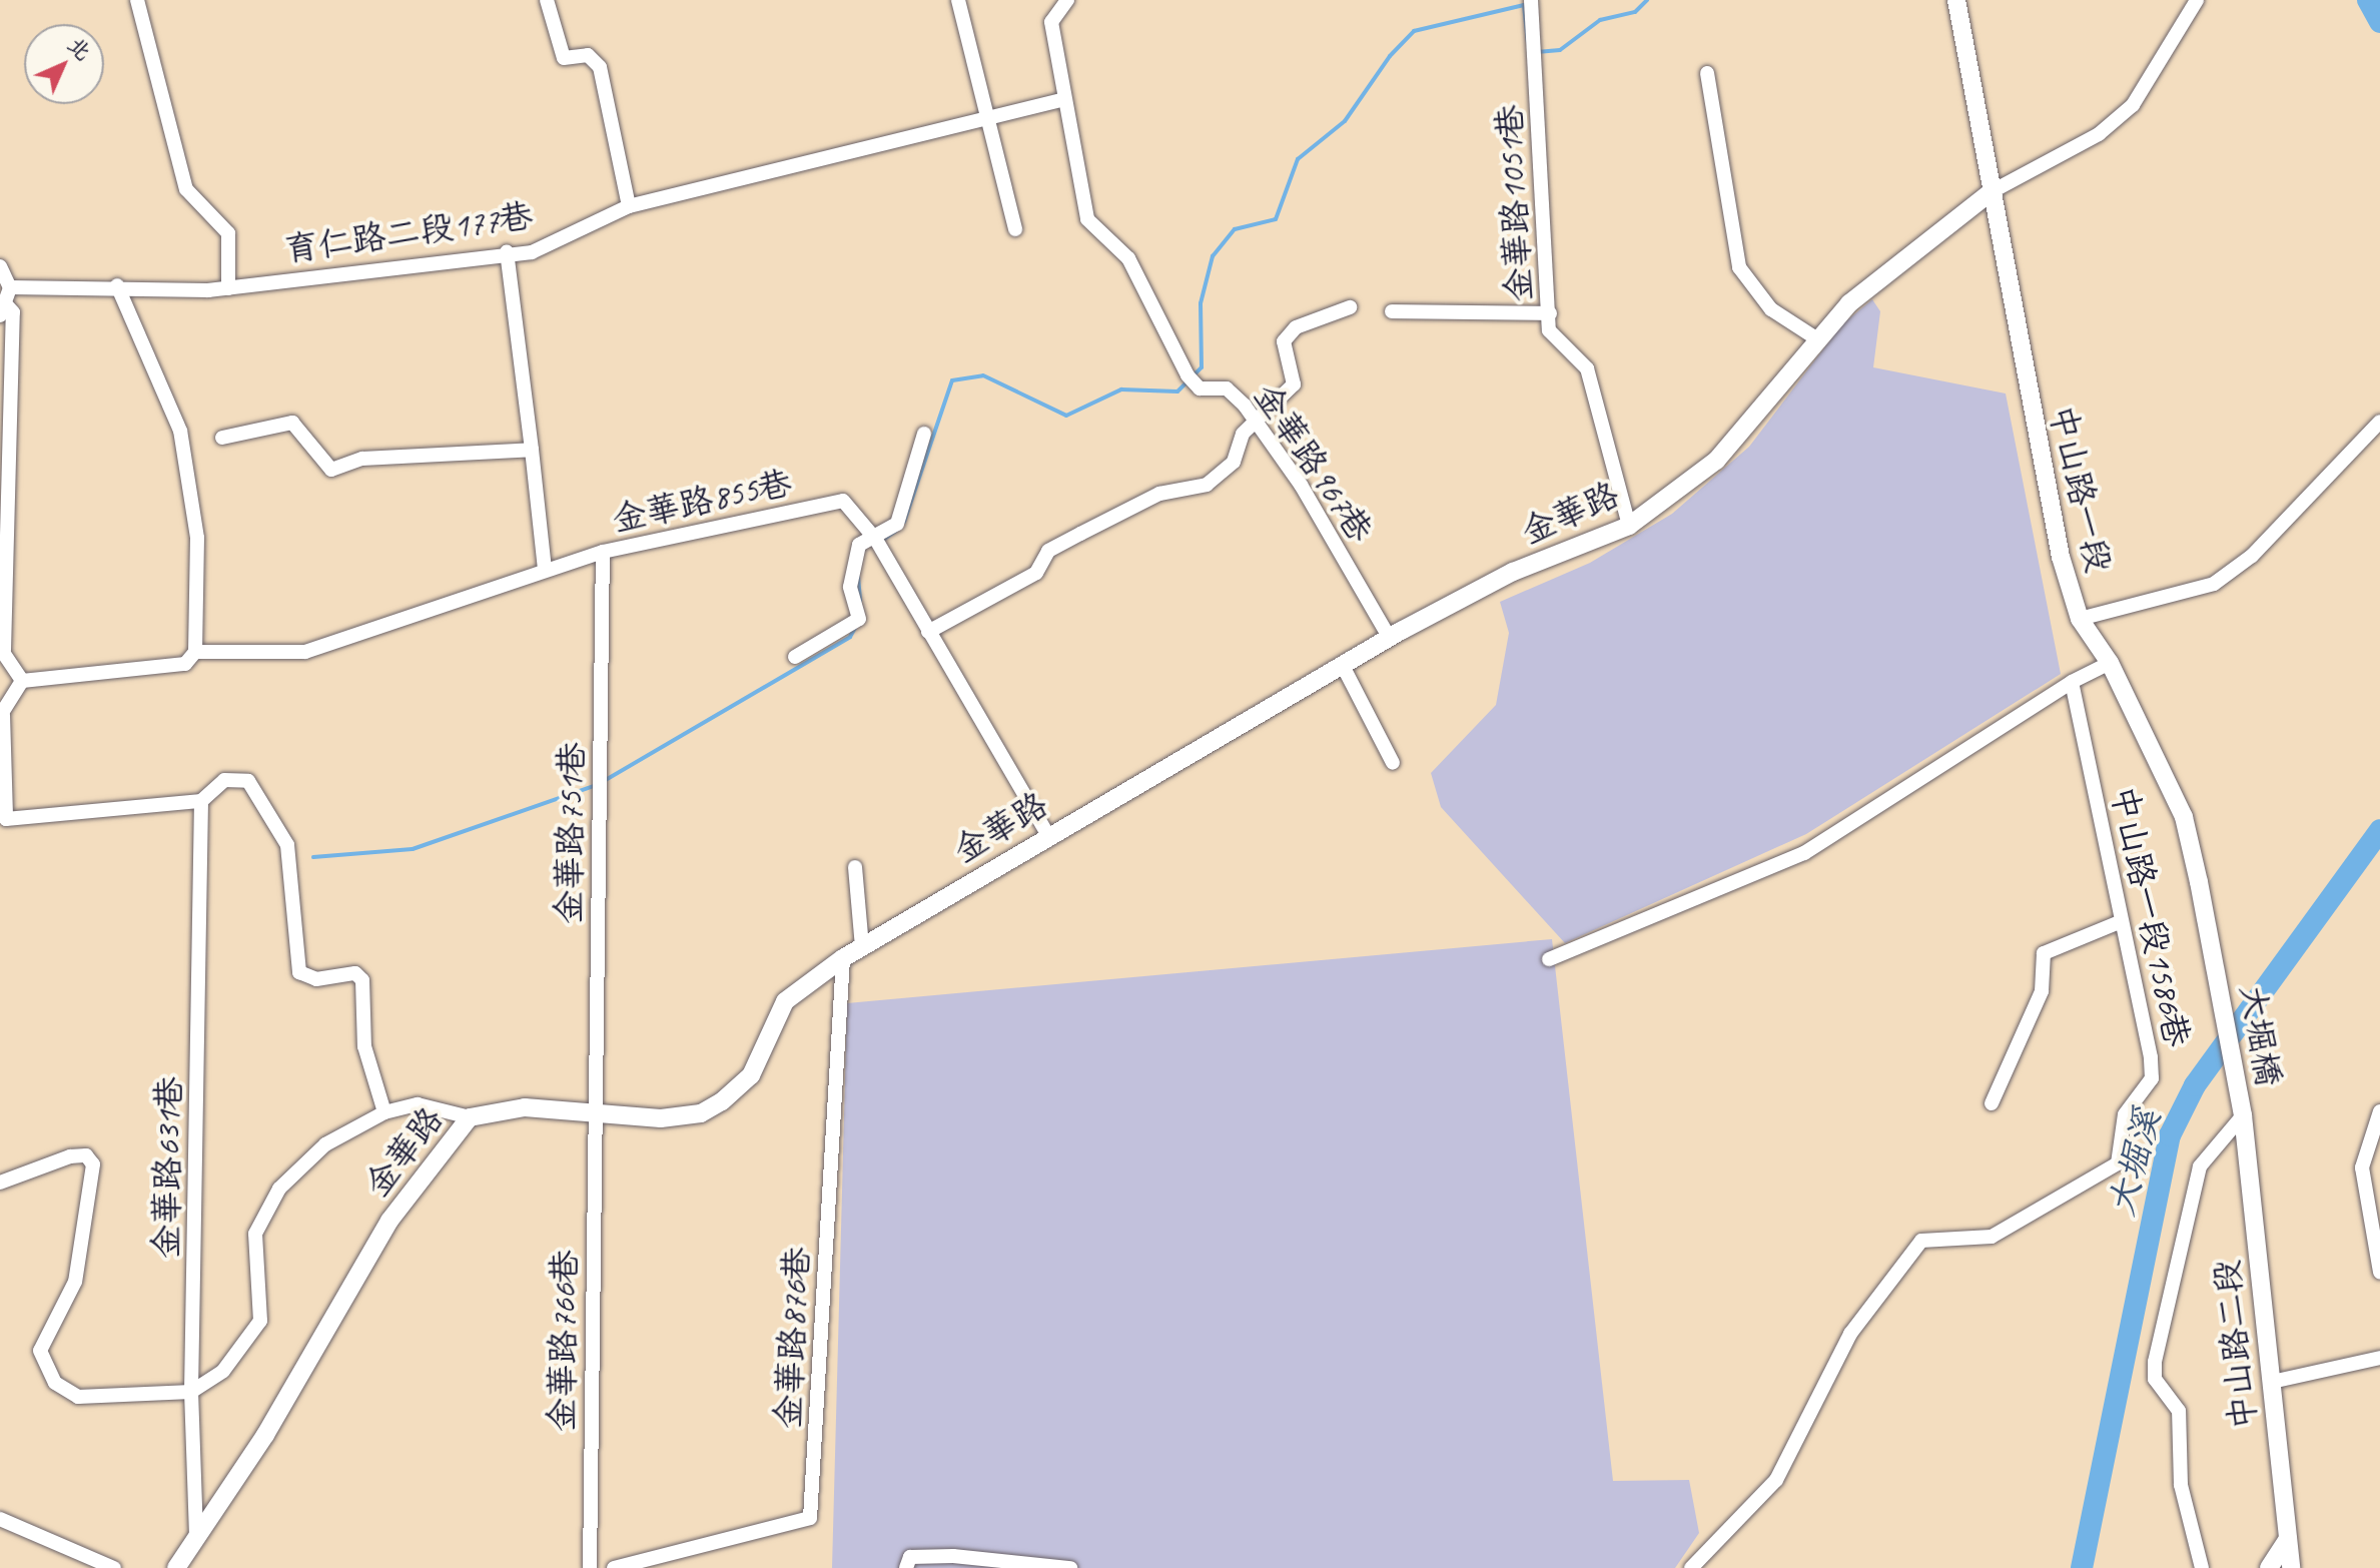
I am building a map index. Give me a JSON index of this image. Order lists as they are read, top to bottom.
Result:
{
  "streets": {
    "street": [
      "金華路1051巷",
      "育仁路二段177巷",
      "金華路967巷",
      "中山路一段",
      "金華路855巷",
      "金華路",
      "金華路751巷",
      "中山路一段1586巷",
      "大堀橋",
      "金華路631巷",
      "金華路876巷",
      "金華路766巷",
      "中山路二段"
    ]
  },
  "crossings": [
    ["金華路1051巷", "金華路"],
    ["育仁路二段177巷", "金華路967巷"],
    ["金華路967巷", "金華路"],
    ["中山路一段", "金華路"],
    ["中山路一段", "大堀橋"],
    ["金華路855巷", "金華路"],
    ["金華路855巷", "金華路751巷"],
    ["金華路", "金華路751巷"],
    ["金華路", "金華路631巷"],
    ["金華路", "金華路876巷"],
    ["金華路", "金華路766巷"],
    ["金華路751巷", "金華路766巷"],
    ["大堀橋", "中山路二段"]
  ],
  "water": ["大堀溪"],
  "north": "top right"
}
